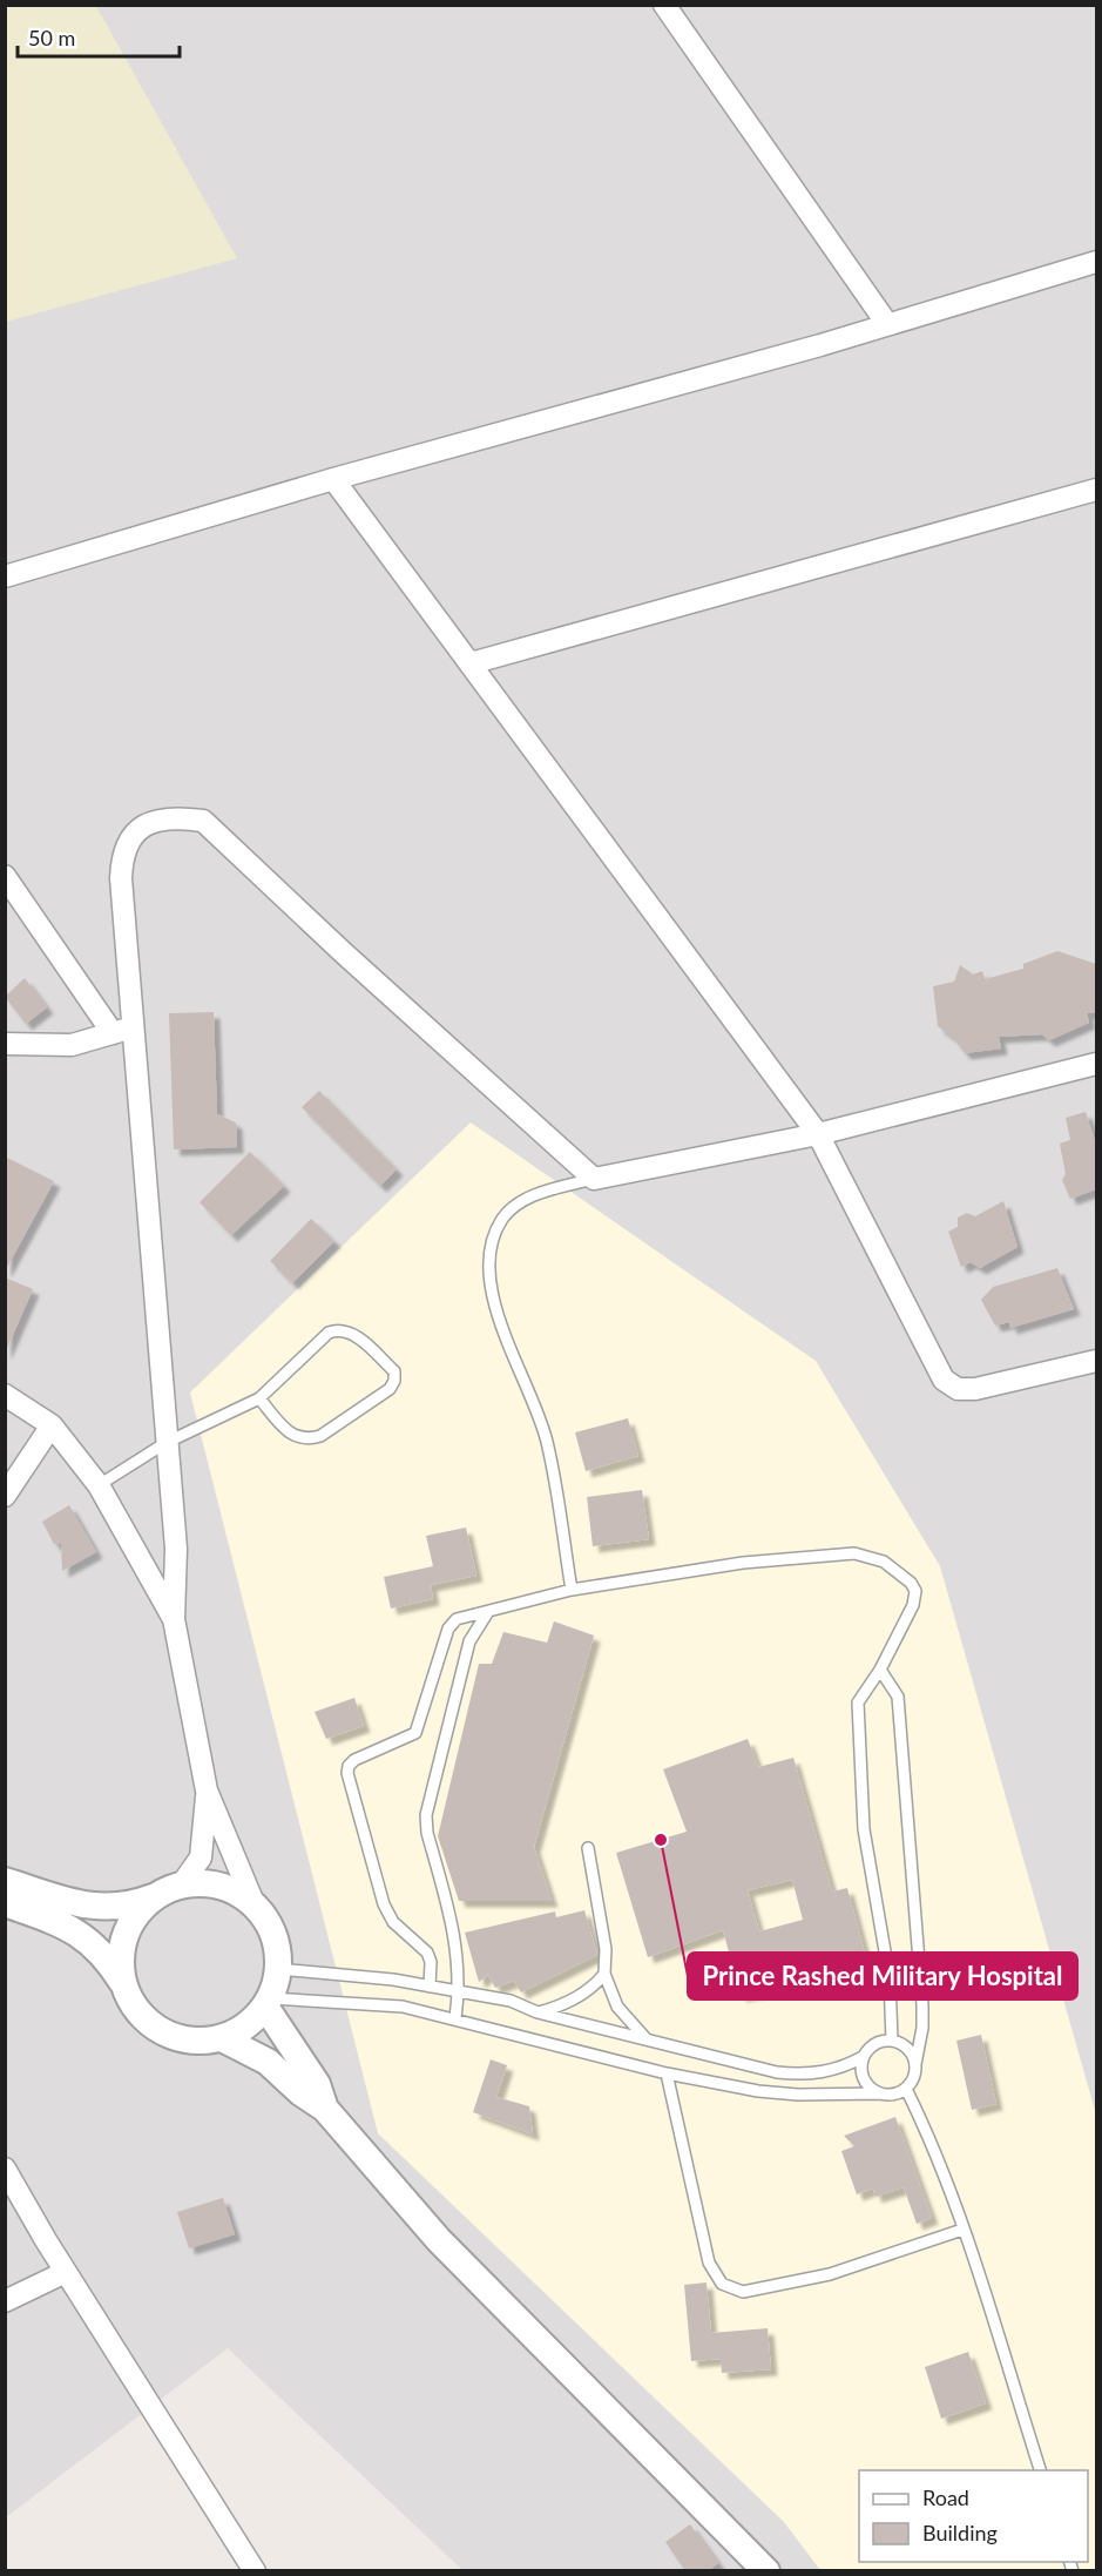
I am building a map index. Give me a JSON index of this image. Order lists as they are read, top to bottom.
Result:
{
  "places": ["Prince Rashed Military Hospital"],
  "legend": ["Road", "Building"],
  "scale_bar": "50 m"
}
